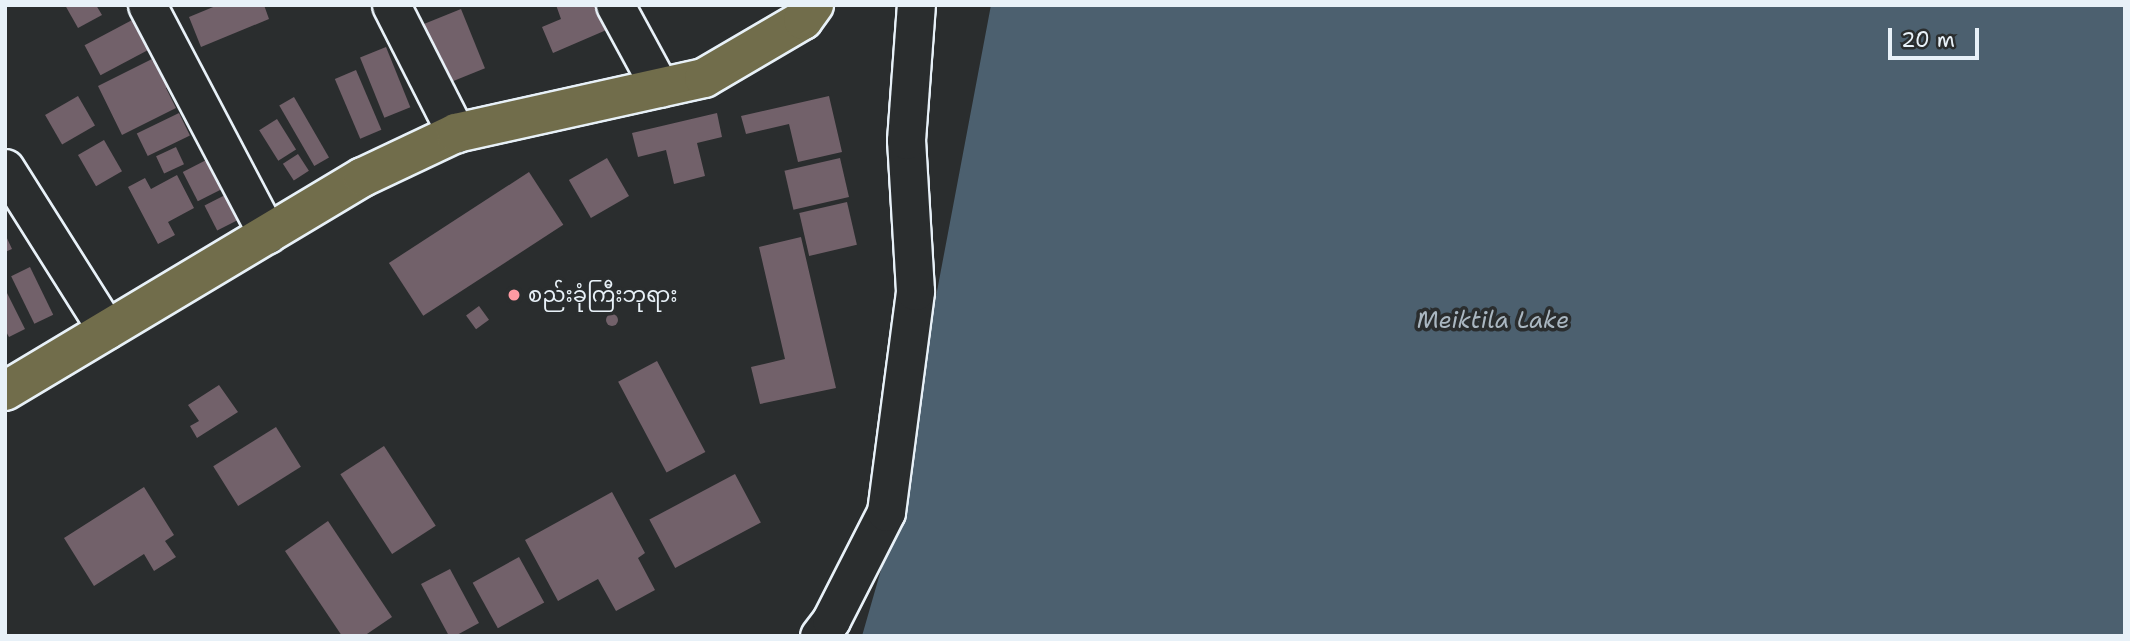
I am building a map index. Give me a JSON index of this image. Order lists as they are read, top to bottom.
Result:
{
  "water": ["Meiktila Lake"],
  "places": ["စည်းခုံကြီးဘုရား"],
  "scale_bar": "20 m"
}
